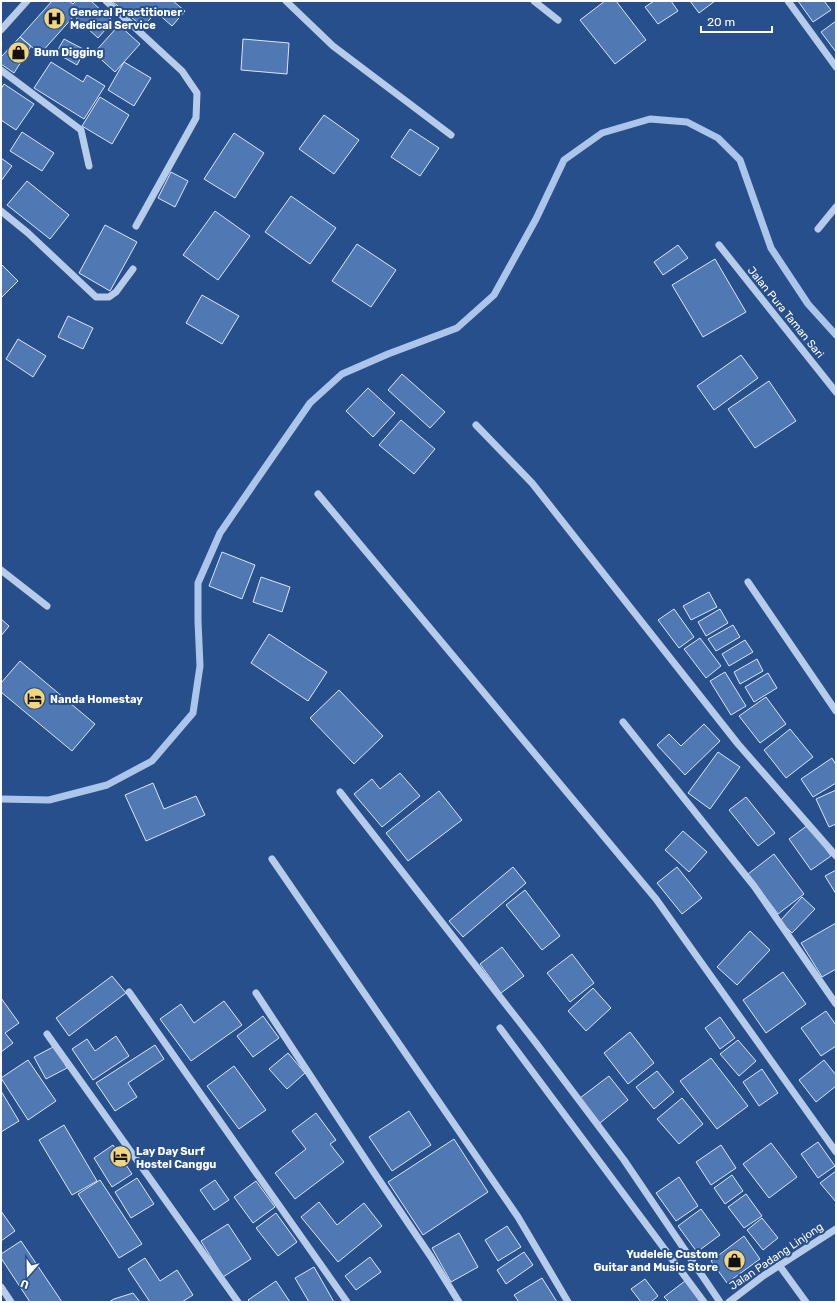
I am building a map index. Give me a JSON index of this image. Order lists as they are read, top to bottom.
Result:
{
  "streets": {
    "street": ["Jalan Pura Taman Sari", "Jalan Padang Linjong"]
  },
  "places": {
    "hospital": ["General Practitioner Medical Service"],
    "shop": ["Bum Digging", "Yudelele Custom Guitar and Music Store"],
    "hotel": ["Nanda Homestay", "Lay Day Surf Hostel Canggu"]
  },
  "scale_bar": "20 m",
  "north": "bottom"
}
